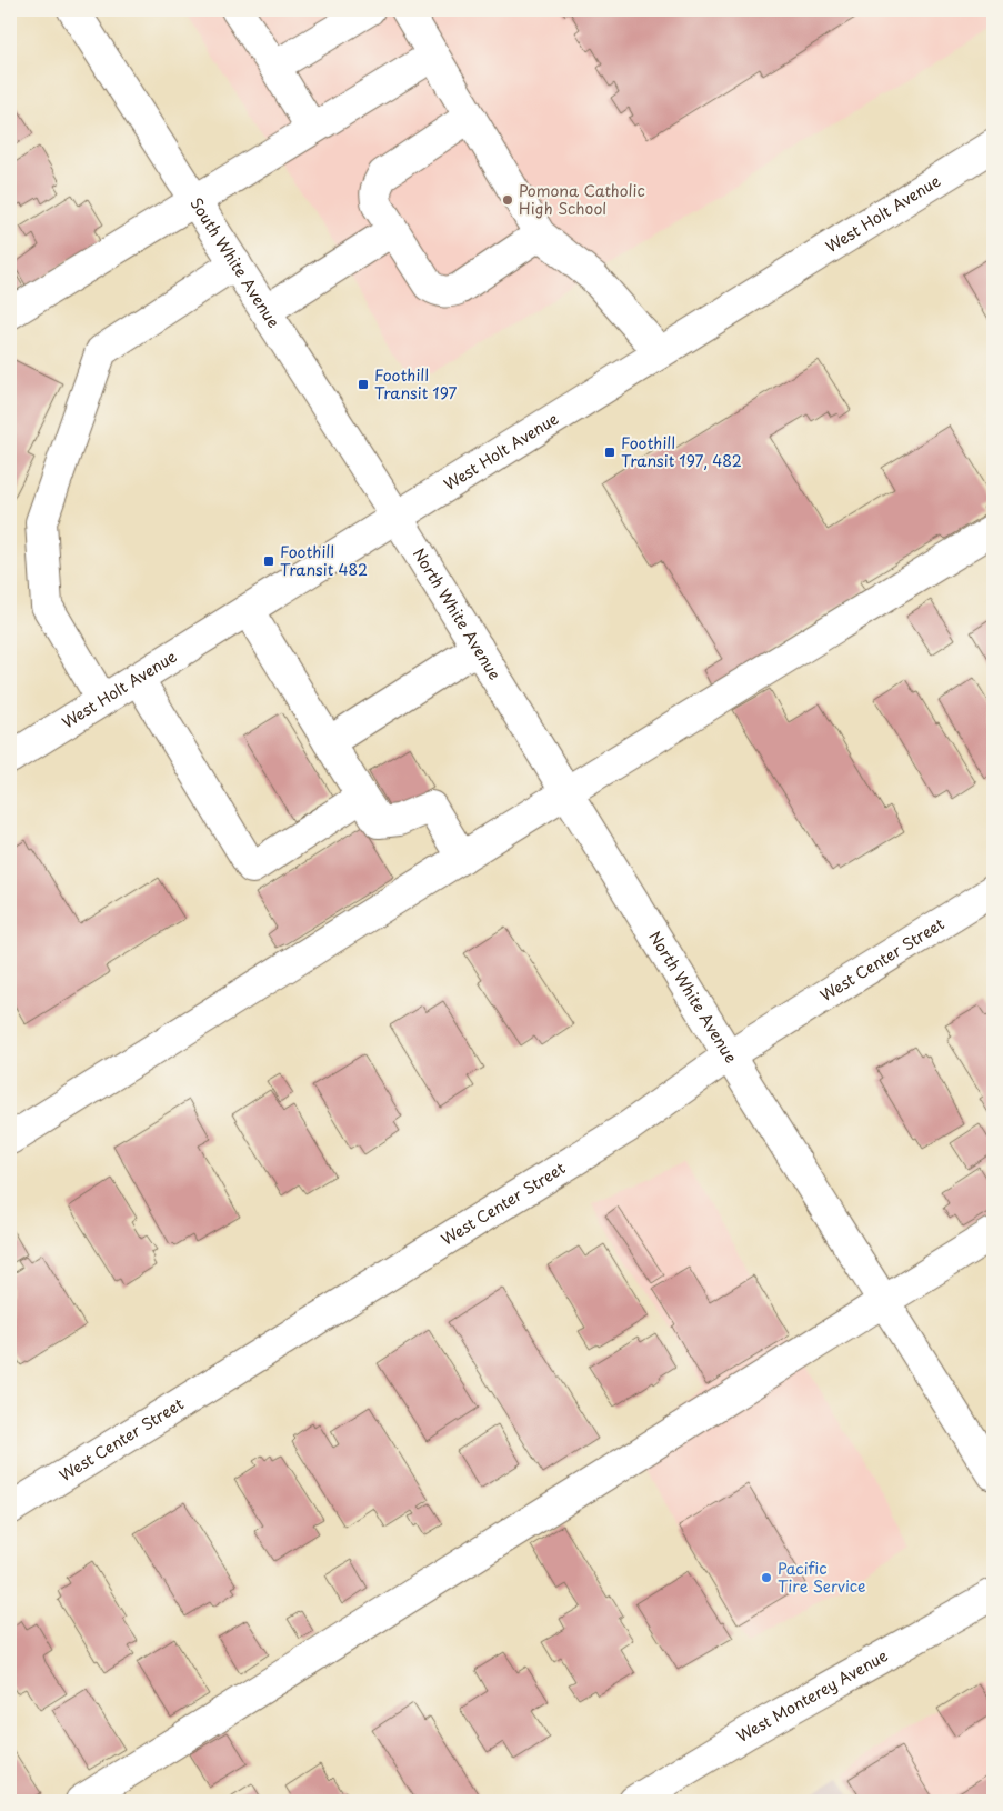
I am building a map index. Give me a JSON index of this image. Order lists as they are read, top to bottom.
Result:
{
  "streets": {
    "street": [
      "West Holt Avenue",
      "South White Avenue",
      "North White Avenue",
      "West Center Street",
      "West Monterey Avenue"
    ]
  },
  "crossings": [
    ["West Holt Avenue", "South White Avenue"],
    ["West Holt Avenue", "North White Avenue"],
    ["South White Avenue", "North White Avenue"],
    ["North White Avenue", "West Center Street"]
  ],
  "places": {
    "other": ["Pomona Catholic High School", "Pacific Tire Service"],
    "transit": ["Foothill Transit 197", "Foothill Transit 197, 482", "Foothill Transit 482"]
  }
}
